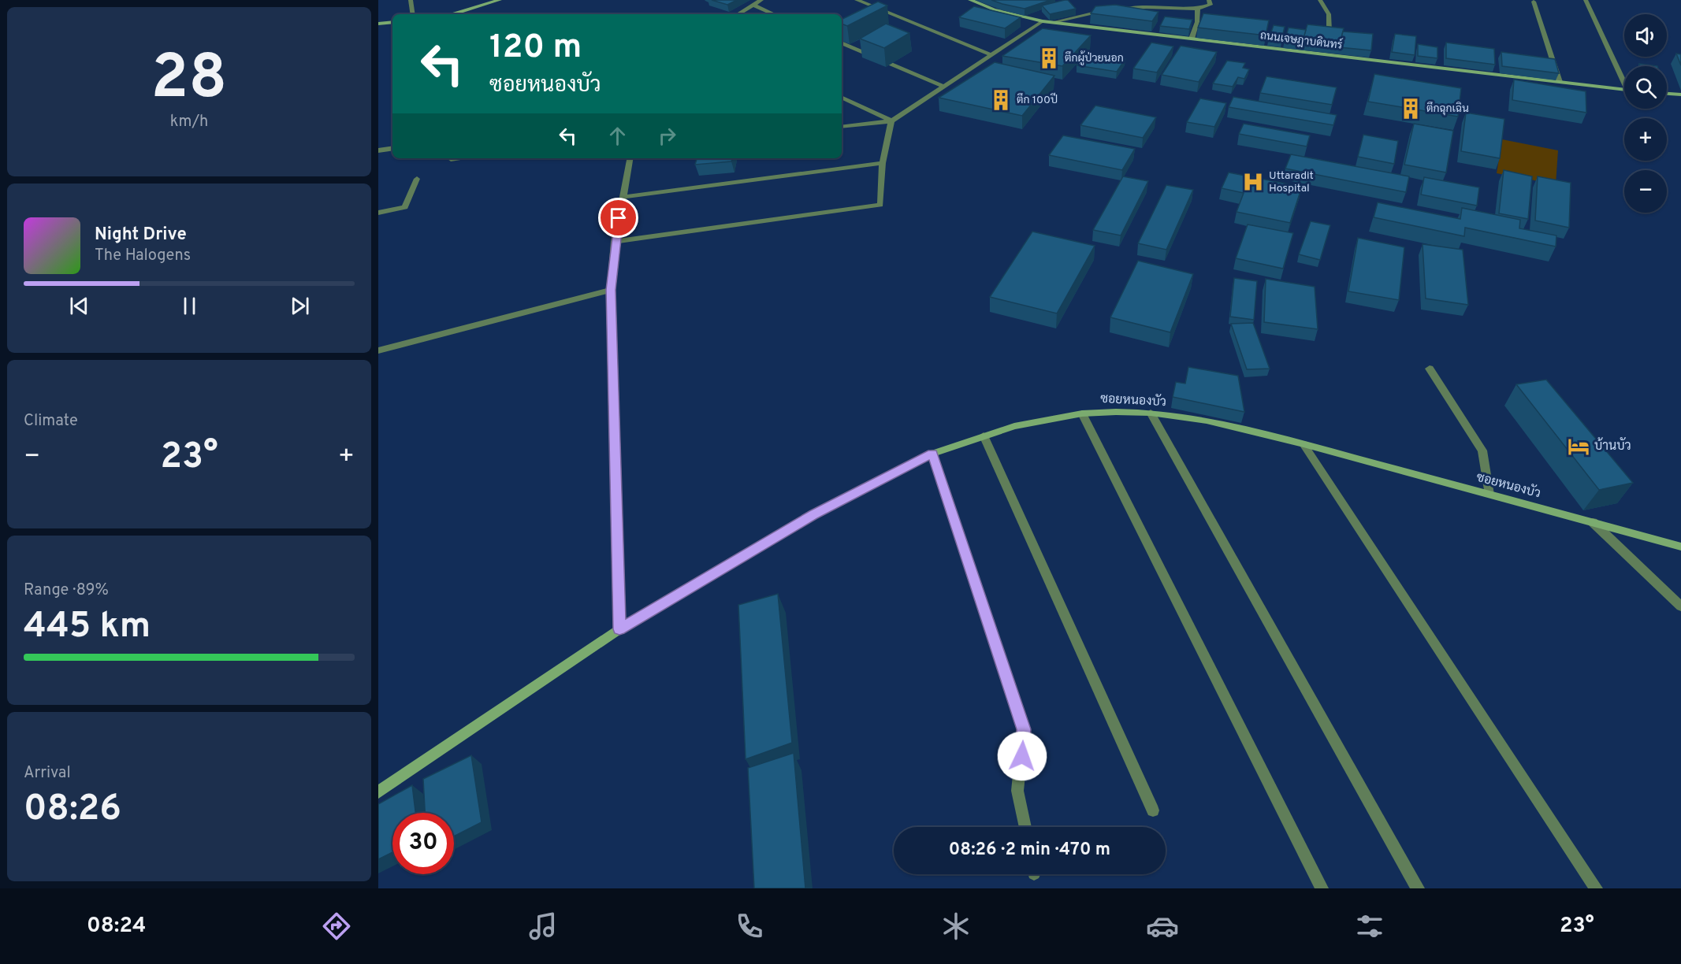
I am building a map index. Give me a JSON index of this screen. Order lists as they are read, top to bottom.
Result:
{
  "streets": {
    "street": ["ถนนเจษฎาบดินทร์", "ซอยหนองบัว"]
  },
  "places": {
    "building": ["ตึกผู้ป่วยนอก", "ตึก 100ปี", "ตึกฉุกเฉิน"],
    "hospital": ["Uttaradit Hospital"],
    "hotel": ["บ้านบัว"]
  },
  "page": {
    "tile": [
      ["28", "km/h"],
      "Climate",
      ["Range · 89%", "445 km"],
      ["Arrival", "08:26"]
    ],
    "map_buttons": ["+", "−"],
    "turn": ["120 m", "ซอยหนองบัว"],
    "song": ["Night Drive", "The Halogens"],
    "heat": ["−", "23°", "+"],
    "limit": "30",
    "trip": "08:26 · 2 min · 470 m",
    "tabs": ["08:24", "23°"]
  }
}
